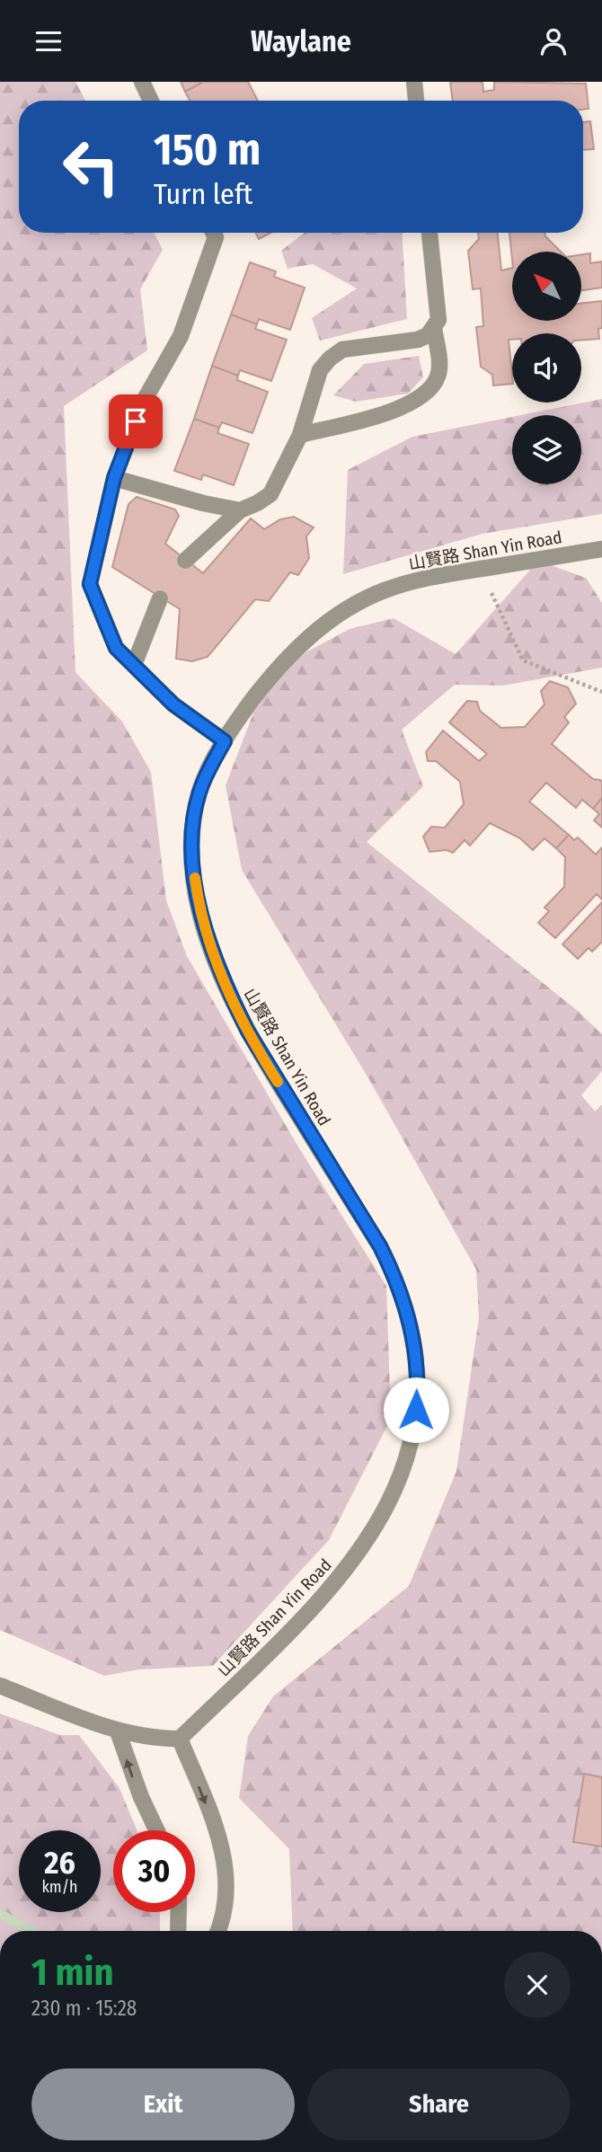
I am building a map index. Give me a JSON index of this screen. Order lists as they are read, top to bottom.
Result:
{
  "streets": {
    "street": ["山賢路 Shan Yin Road"]
  },
  "north": "top left",
  "page": {
    "header": "Waylane",
    "turn": ["150 m", "Turn left"],
    "speed": "26 km/h",
    "limit": "30",
    "heading": ["1 min", "230 m · 15:28"],
    "buttons": ["Exit", "Share"]
  }
}
